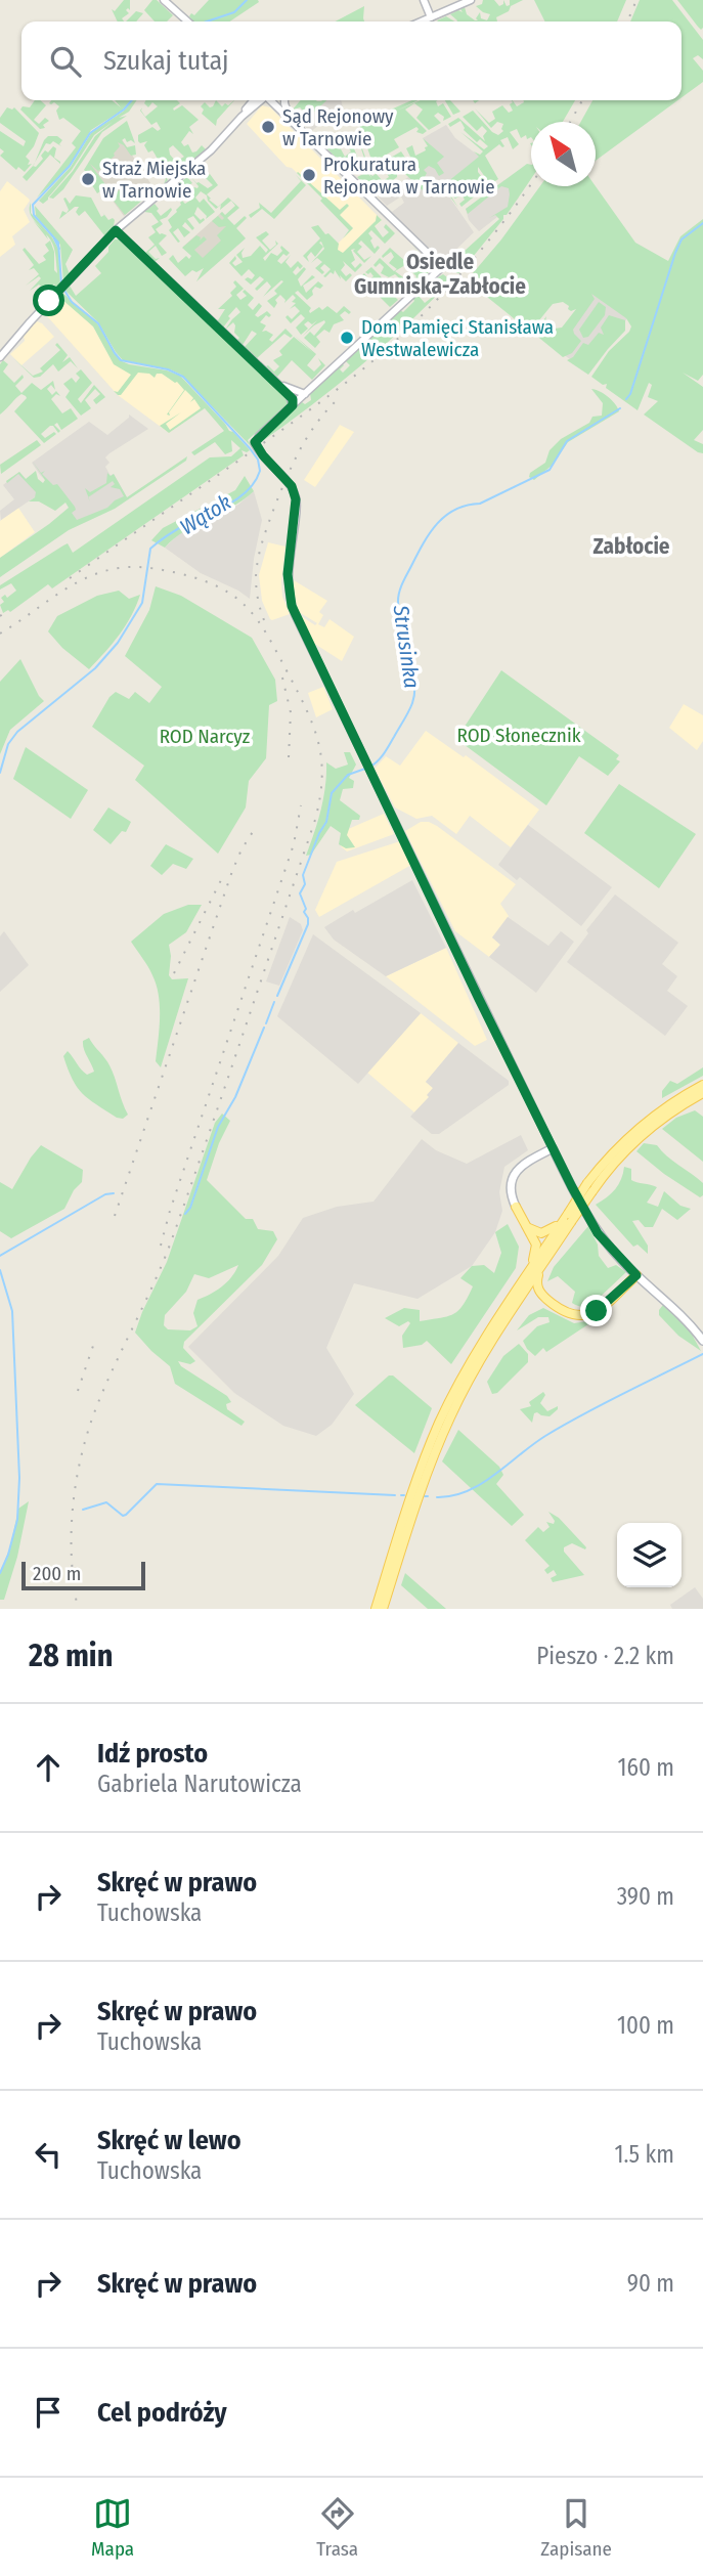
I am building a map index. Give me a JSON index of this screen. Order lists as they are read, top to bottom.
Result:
{
  "districts": ["Osiedle Gumniska-Zabłocie", "Zabłocie"],
  "water": ["Wątok", "Strusinka"],
  "parks": ["ROD Słonecznik", "ROD Narcyz"],
  "places": [
    "Sąd Rejonowy w Tarnowie",
    "Prokuratura Rejonowa w Tarnowie",
    "Straż Miejska w Tarnowie",
    "Dom Pamięci Stanisława Westwalewicza"
  ],
  "scale_bar": "200 m",
  "north": "top left",
  "page": {
    "search": "Szukaj tutaj",
    "scale": "200 m",
    "heading": ["28 min", "Pieszo · 2.2 km"],
    "list": [
      ["Idź prosto", "Gabriela Narutowicza", "160 m"],
      ["Skręć w prawo", "Tuchowska", "390 m"],
      ["Skręć w prawo", "Tuchowska", "100 m"],
      ["Skręć w lewo", "Tuchowska", "1.5 km"],
      ["Skręć w prawo", "90 m"],
      "Cel podróży"
    ],
    "nav": ["Mapa", "Trasa", "Zapisane"]
  }
}
